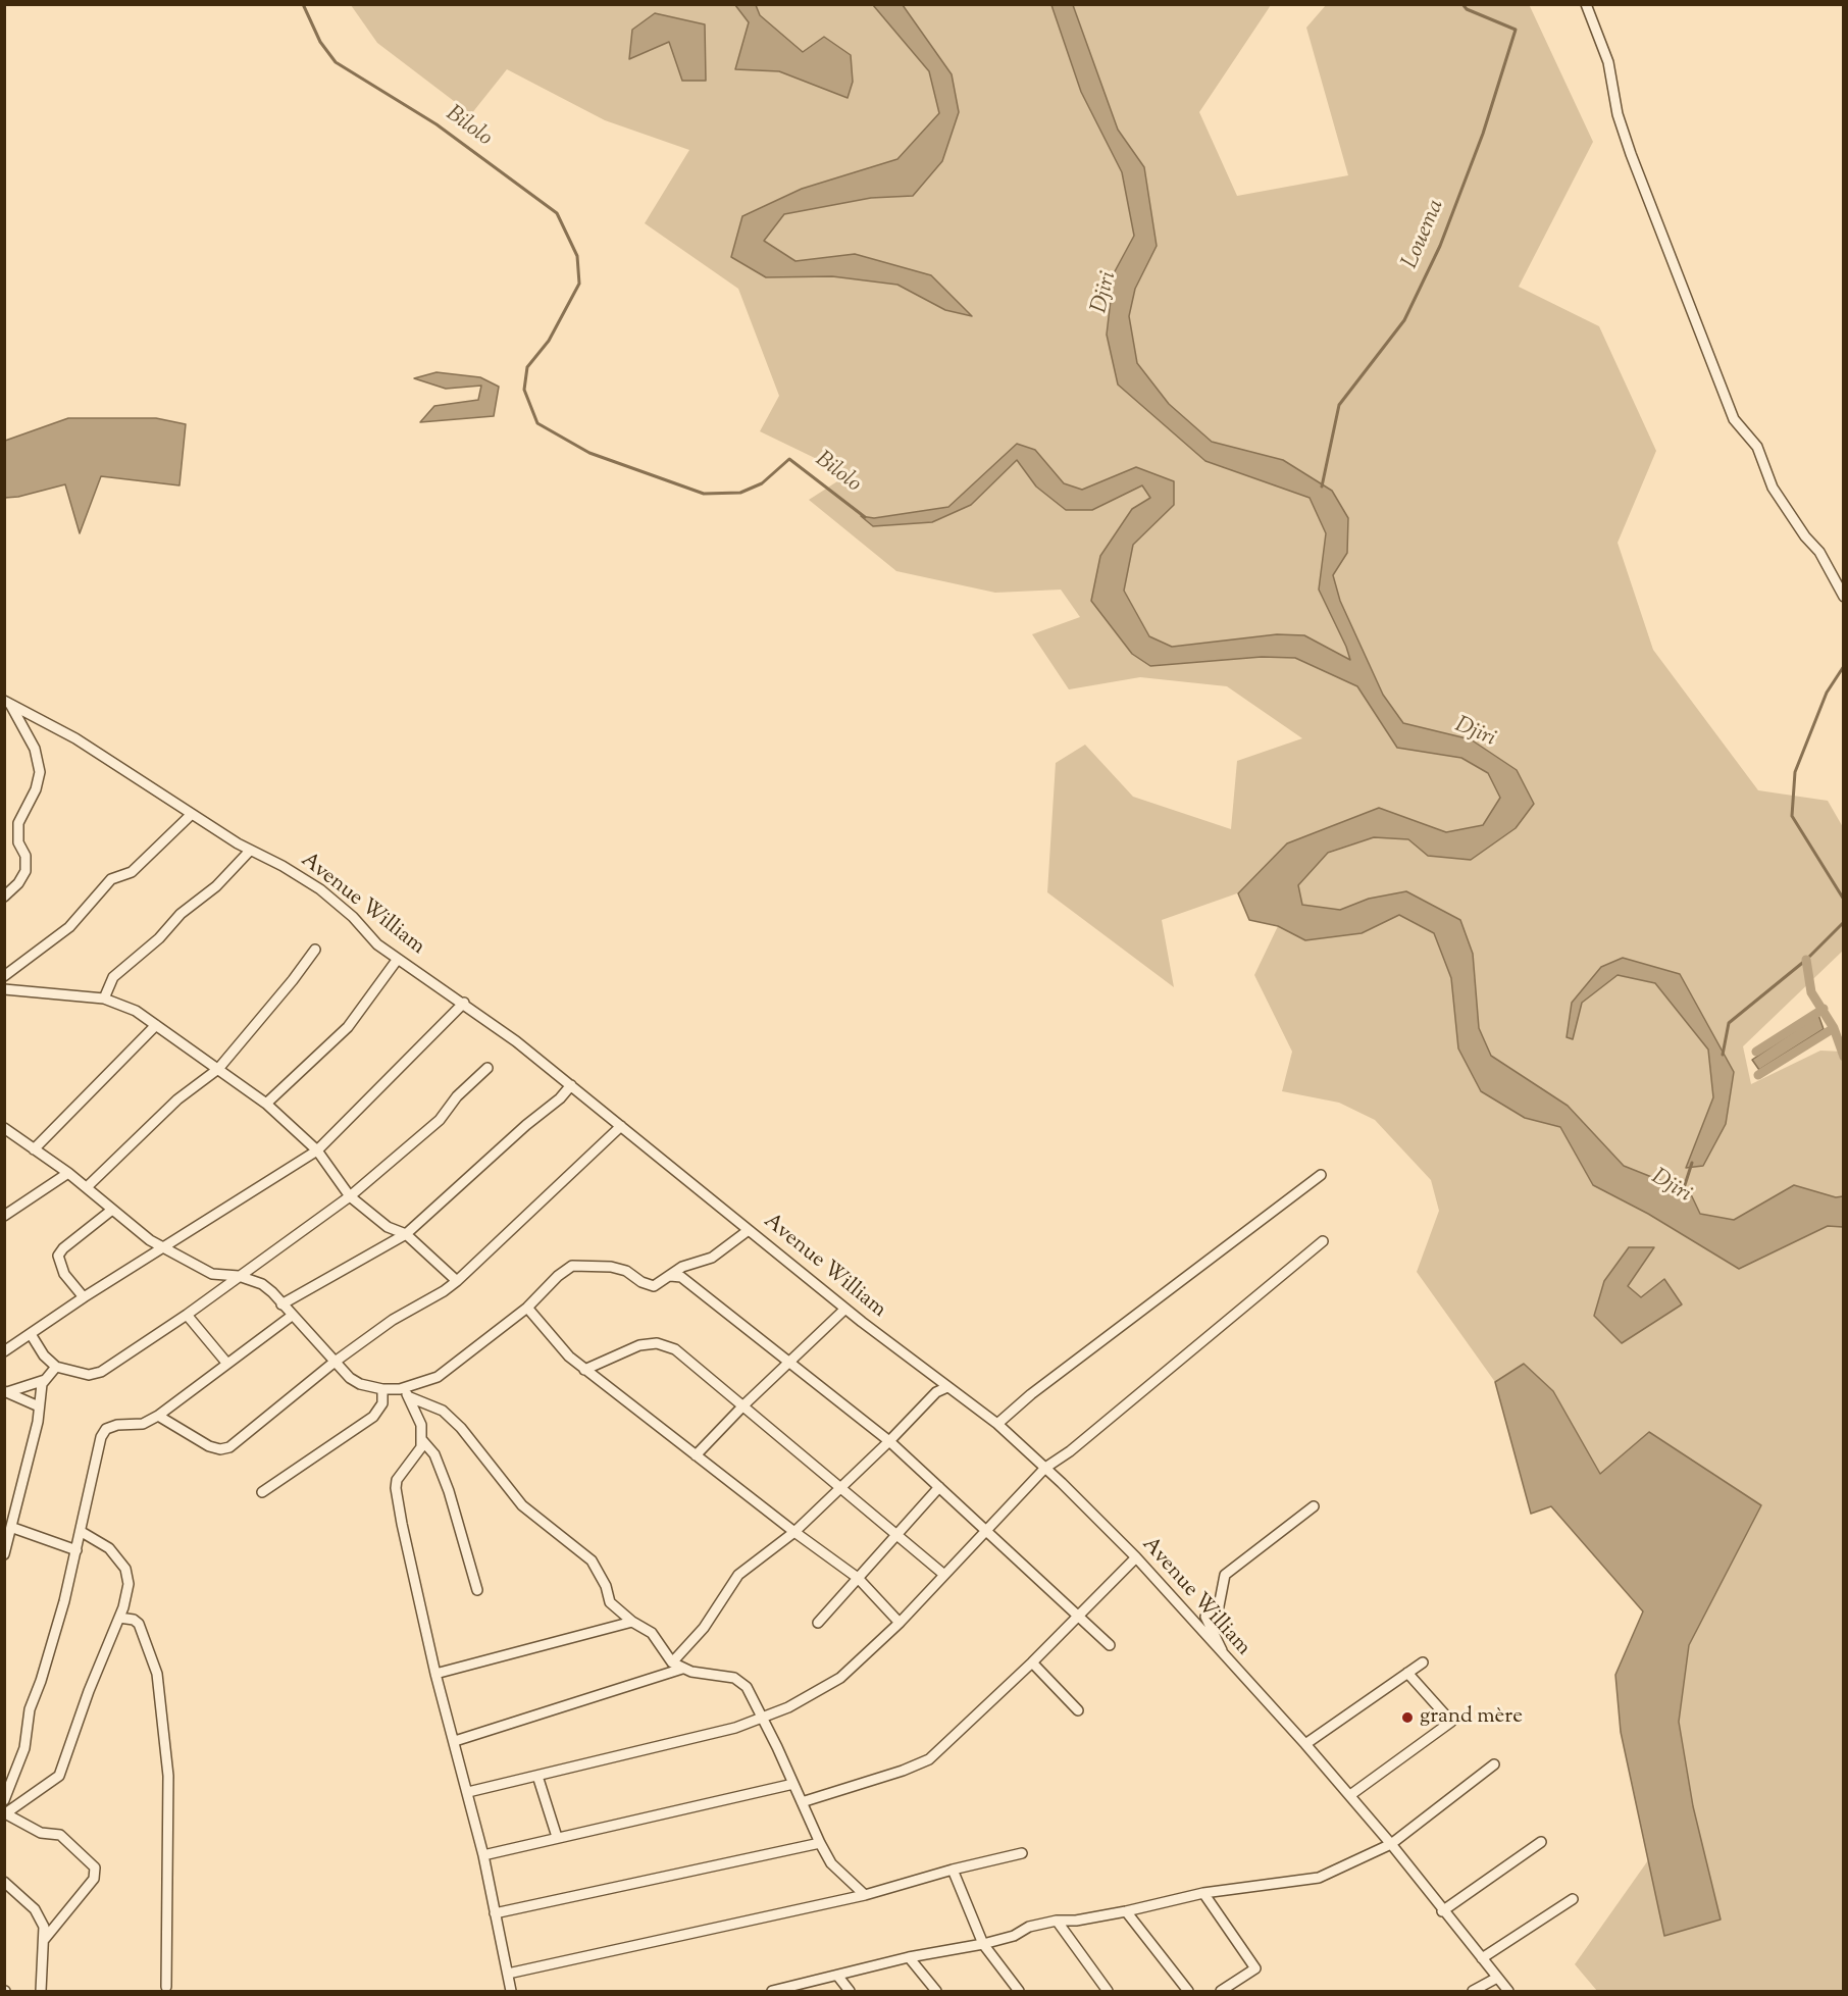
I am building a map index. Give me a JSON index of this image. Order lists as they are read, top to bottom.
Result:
{
  "streets": {
    "street": ["Avenue William"]
  },
  "water": ["Bilolo", "Louema", "Djiri"],
  "places": ["grand mère"]
}
